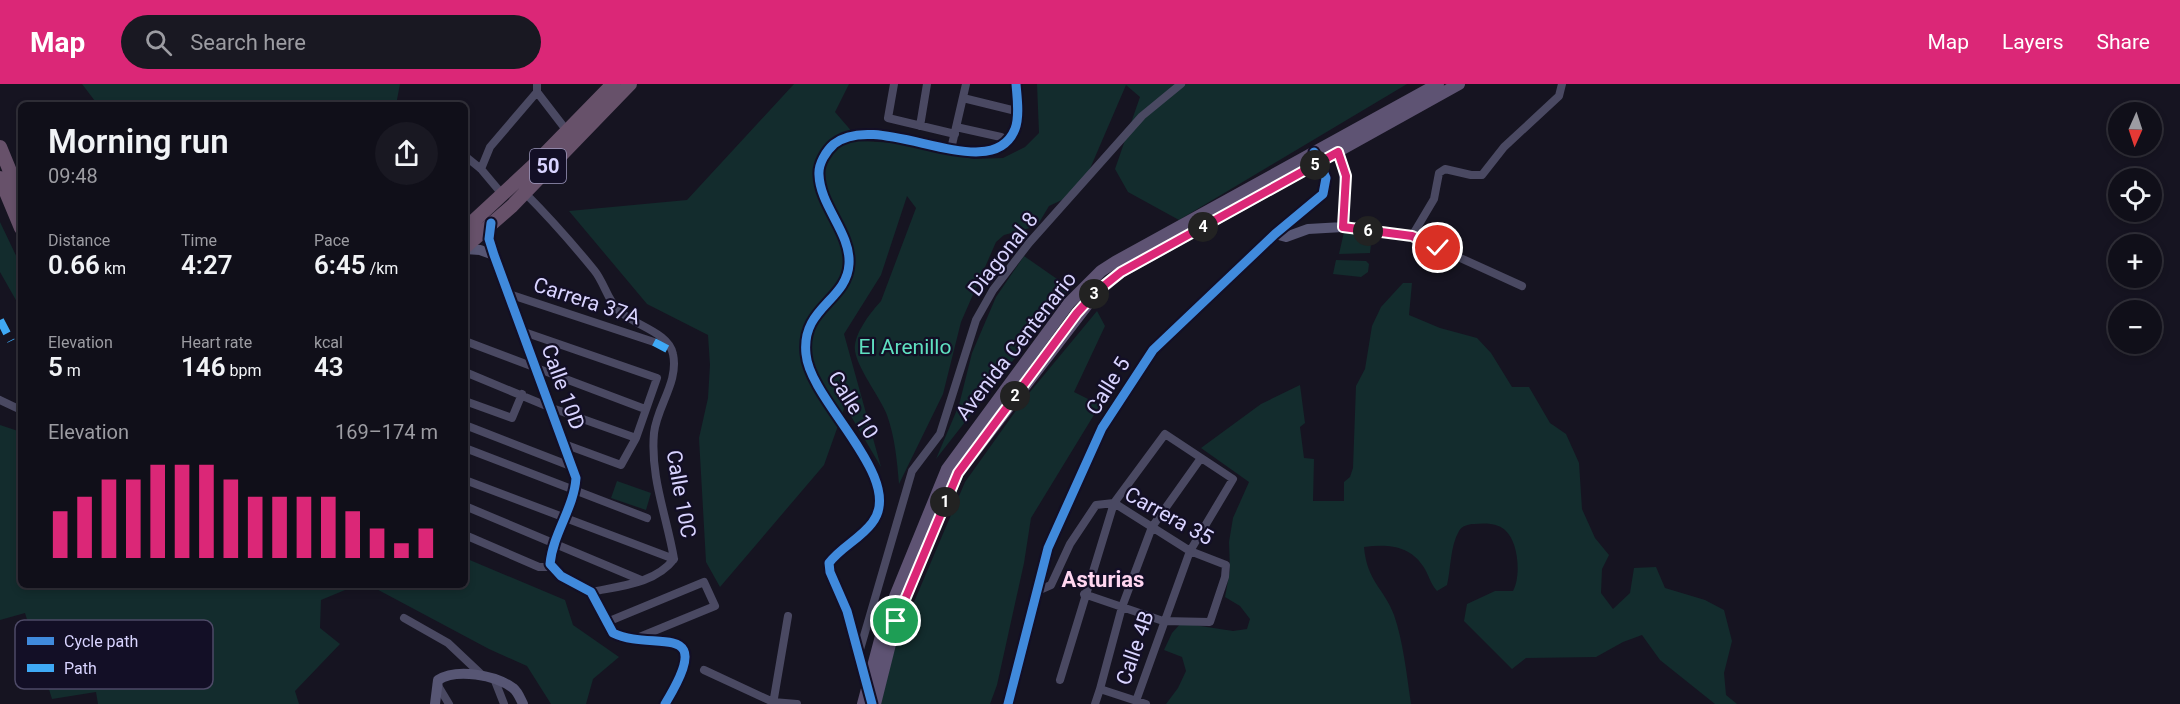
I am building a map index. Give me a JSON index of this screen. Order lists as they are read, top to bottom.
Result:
{
  "streets": {
    "highway": ["50"],
    "main road": ["Avenida Centenario"],
    "street": [
      "Diagonal 8",
      "Carrera 37A",
      "Calle 5",
      "Calle 10D",
      "Calle 10",
      "Calle 10C",
      "Carrera 35",
      "Calle 4B"
    ]
  },
  "crossings": [
    ["50", "Calle 10D"],
    ["50", "Calle 10C"],
    ["Diagonal 8", "Calle 10"],
    ["Carrera 37A", "Calle 10D"],
    ["Avenida Centenario", "Calle 5"],
    ["Avenida Centenario", "Calle 10"],
    ["Calle 5", "Carrera 35"],
    ["Carrera 35", "Calle 4B"]
  ],
  "districts": ["Asturias"],
  "parks": ["El Arenillo"],
  "legend": ["Cycle path", "Path"],
  "north": "bottom",
  "page": {
    "header": "Map",
    "search": "Search here",
    "nav": ["Map", "Layers", "Share"],
    "map_buttons": ["+", "−"],
    "heading": ["Morning run", "09:48"],
    "pins": [
      "5",
      "4",
      "6",
      "3",
      "2",
      "1"
    ],
    "stats": [
      ["Distance", "0.66 km"],
      ["Time", "4:27"],
      ["Pace", "6:45 /km"],
      ["Elevation", "5 m"],
      ["Heart rate", "146 bpm"],
      ["kcal", "43"]
    ],
    "chart": ["Elevation", "169–174 m"]
  }
}
